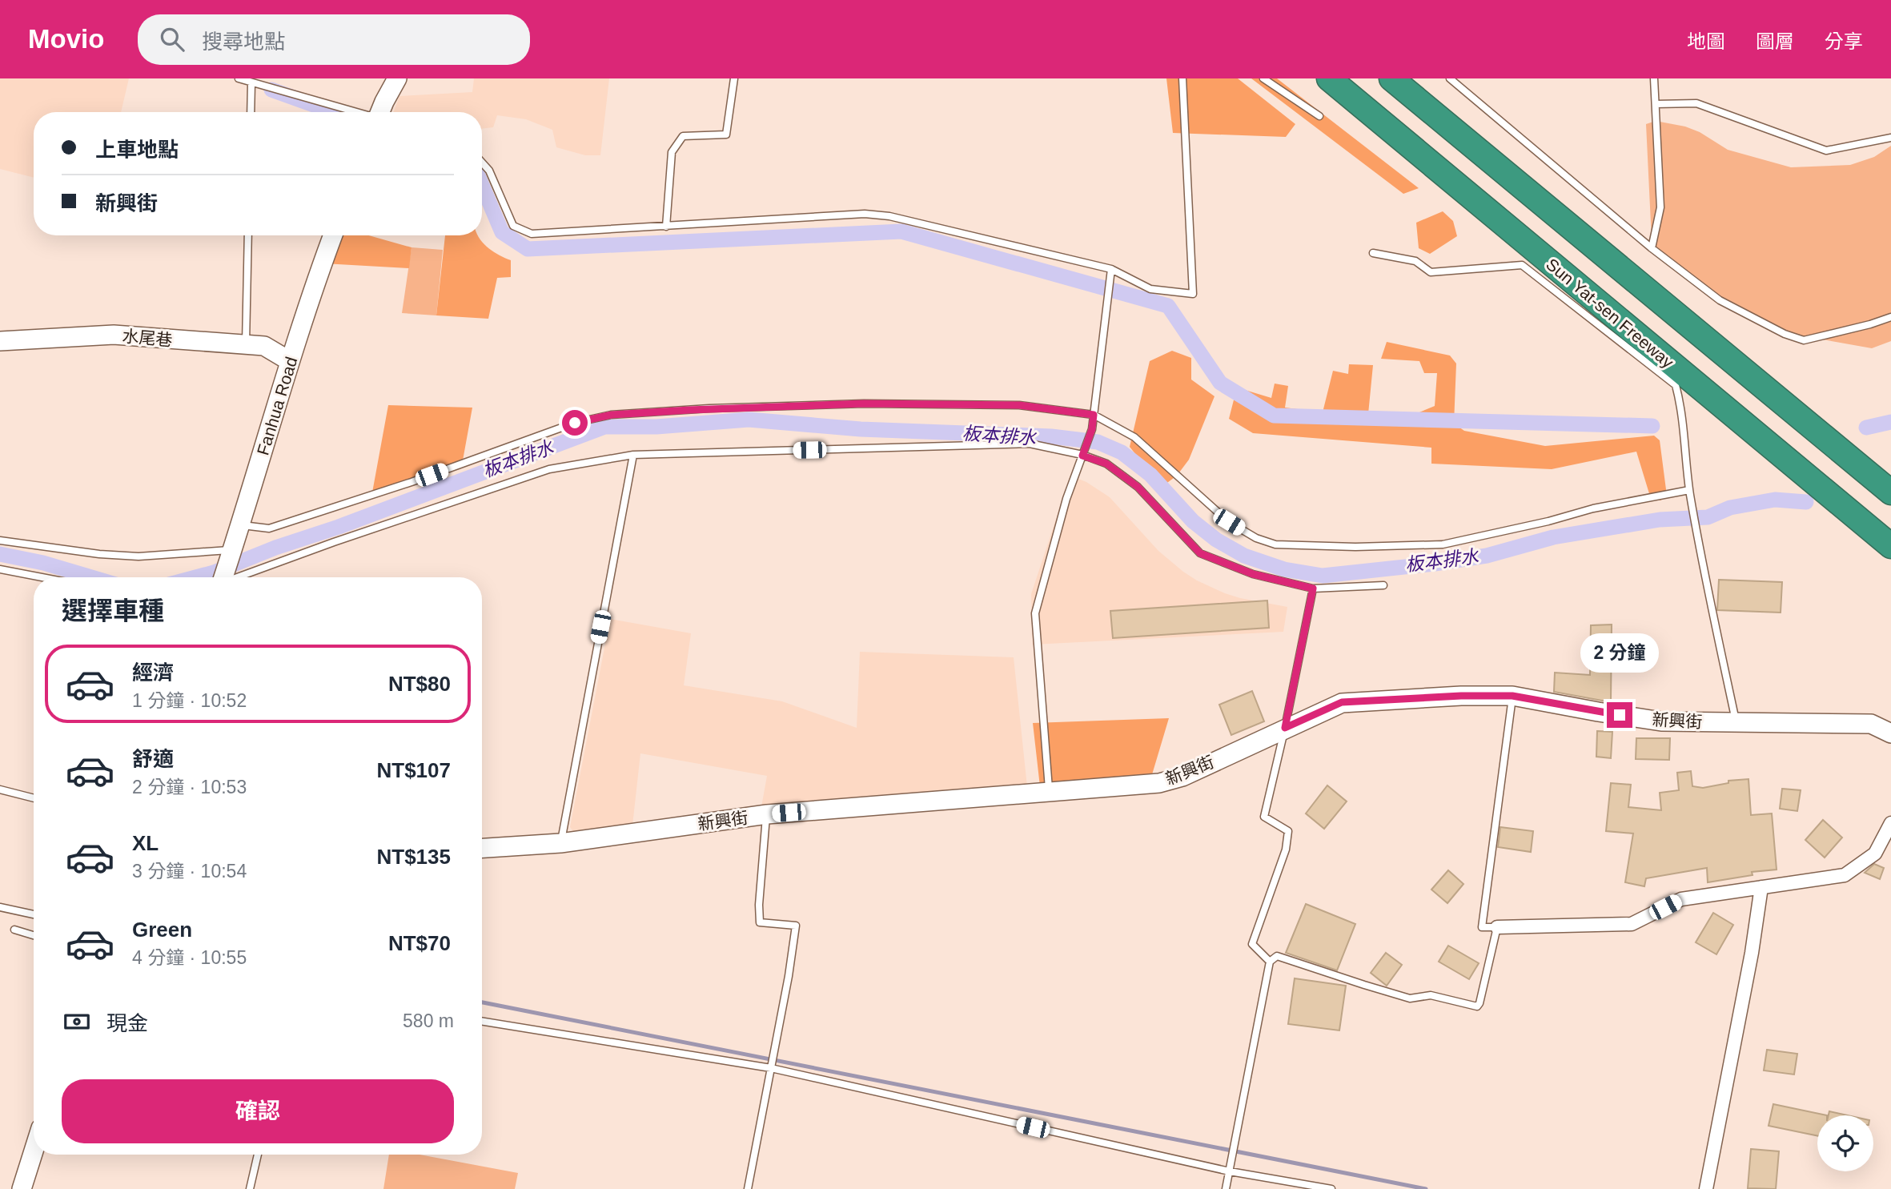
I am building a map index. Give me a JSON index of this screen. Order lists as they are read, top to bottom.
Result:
{
  "streets": {
    "highway": ["Sun Yat-sen Freeway"],
    "street": ["水尾巷", "Fanhua Road", "新興街"]
  },
  "crossings": [
    ["水尾巷", "Fanhua Road"]
  ],
  "water": ["板本排水"],
  "page": {
    "header": "Movio",
    "search": "搜尋地點",
    "nav": ["地圖", "圖層", "分享"],
    "banner": ["上車地點", "新興街"],
    "heading": "選擇車種",
    "bubble": "2 分鐘",
    "list": [
      {
        "name": "經濟",
        "note": "1 分鐘 · 10:52",
        "value": "NT$80"
      },
      {
        "name": "舒適",
        "note": "2 分鐘 · 10:53",
        "value": "NT$107"
      },
      {
        "name": "XL",
        "note": "3 分鐘 · 10:54",
        "value": "NT$135"
      },
      {
        "name": "Green",
        "note": "4 分鐘 · 10:55",
        "value": "NT$70"
      }
    ],
    "pay": ["現金", "580 m"],
    "buttons": "確認"
  }
}
